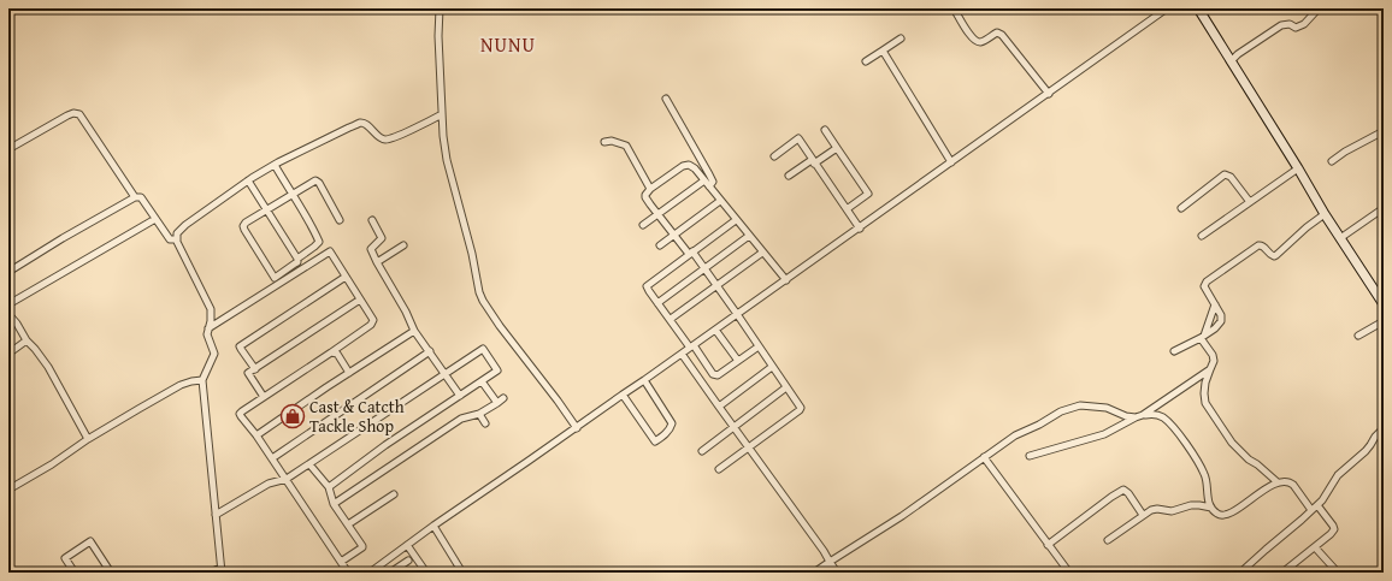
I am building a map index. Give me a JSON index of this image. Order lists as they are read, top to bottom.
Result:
{
  "districts": ["NUNU"],
  "places": {
    "shop": ["Cast & Catcth Tackle Shop"]
  }
}
